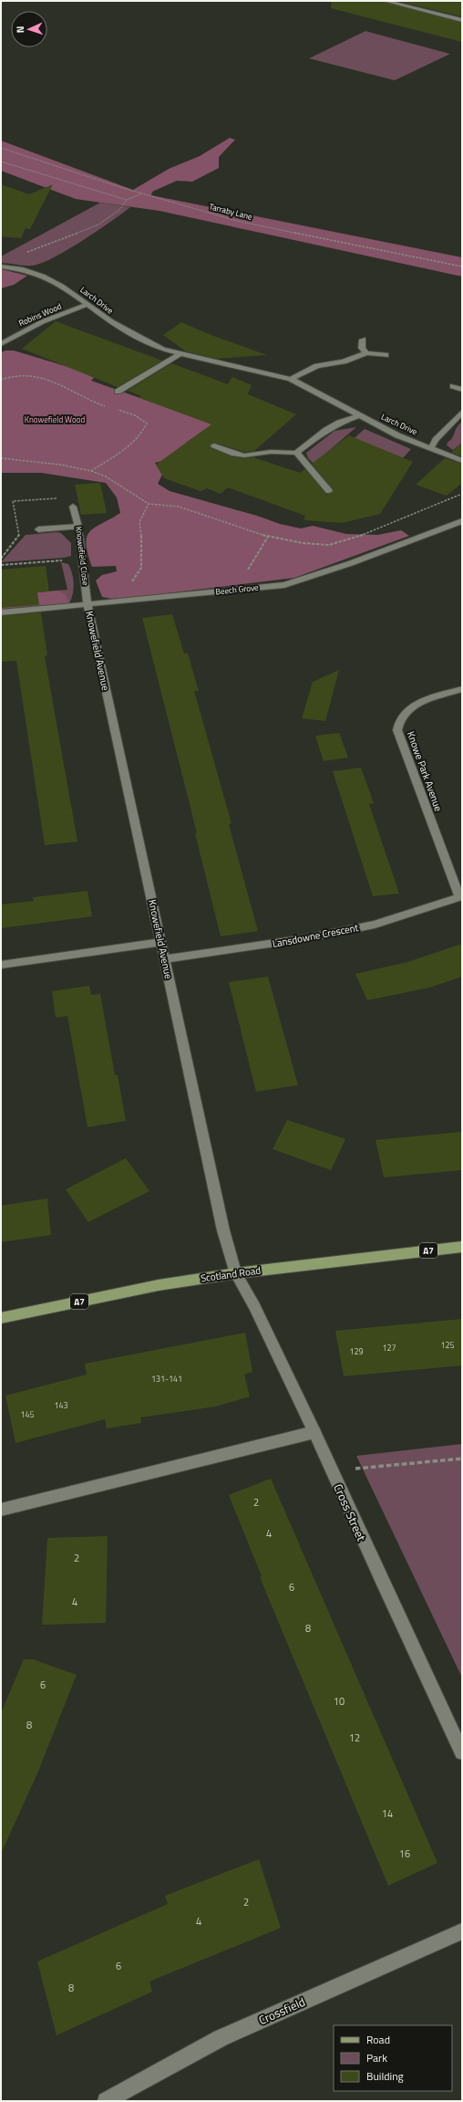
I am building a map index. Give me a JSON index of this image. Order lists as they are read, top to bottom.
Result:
{
  "streets": {
    "main road": ["A7", "Scotland Road"],
    "street": [
      "Larch Drive",
      "Robins Wood",
      "Knowefield Close",
      "Beech Grove",
      "Knowefield Avenue",
      "Knowe Park Avenue",
      "Lansdowne Crescent",
      "Cross Street",
      "Crossfield"
    ],
    "path": ["Tarraby Lane"]
  },
  "crossings": [
    ["Larch Drive", "Robins Wood"],
    ["Knowefield Close", "Beech Grove"],
    ["Knowefield Close", "Knowefield Avenue"],
    ["Beech Grove", "Knowefield Avenue"],
    ["Knowefield Avenue", "Lansdowne Crescent"],
    ["Knowefield Avenue", "Scotland Road"],
    ["Knowefield Avenue", "Cross Street"],
    ["Knowe Park Avenue", "Lansdowne Crescent"],
    ["Scotland Road", "Cross Street"]
  ],
  "parks": ["Knowefield Wood"],
  "house_numbers": [
    "125",
    "127",
    "129",
    "131-141",
    "143",
    "145",
    "2",
    "4",
    "2",
    "6",
    "4",
    "8",
    "6",
    "10",
    "8",
    "12",
    "14",
    "16",
    "2",
    "4",
    "6",
    "8"
  ],
  "legend": ["Road", "Park", "Building"],
  "north": "left"
}
